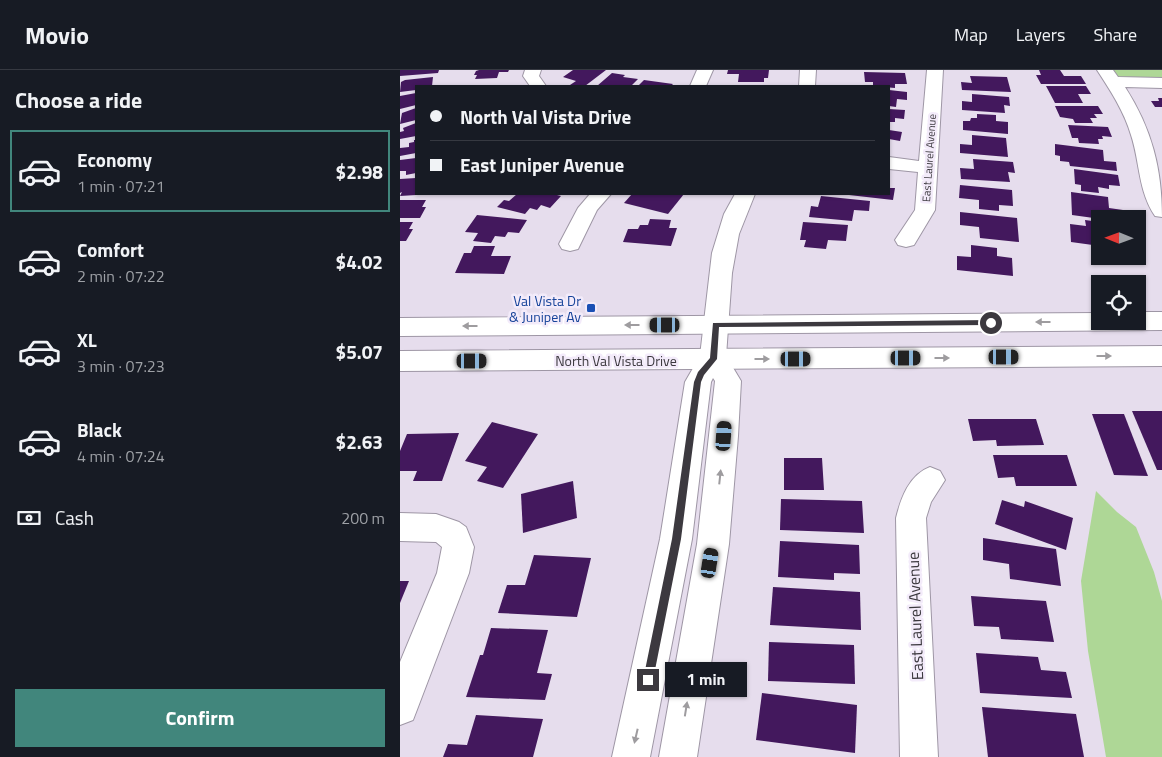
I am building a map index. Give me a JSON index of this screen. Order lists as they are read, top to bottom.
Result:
{
  "streets": {
    "street": ["East Laurel Avenue", "North Val Vista Drive"]
  },
  "places": {
    "transit": ["Val Vista Dr & Juniper Av"]
  },
  "north": "left",
  "page": {
    "header": "Movio",
    "nav": ["Map", "Layers", "Share"],
    "heading": "Choose a ride",
    "banner": ["North Val Vista Drive", "East Juniper Avenue"],
    "list": [
      {
        "name": "Economy",
        "note": "1 min · 07:21",
        "value": "$2.98"
      },
      {
        "name": "Comfort",
        "note": "2 min · 07:22",
        "value": "$4.02"
      },
      {
        "name": "XL",
        "note": "3 min · 07:23",
        "value": "$5.07"
      },
      {
        "name": "Black",
        "note": "4 min · 07:24",
        "value": "$2.63"
      }
    ],
    "pay": ["Cash", "200 m"],
    "bubble": "1 min",
    "buttons": "Confirm"
  }
}
